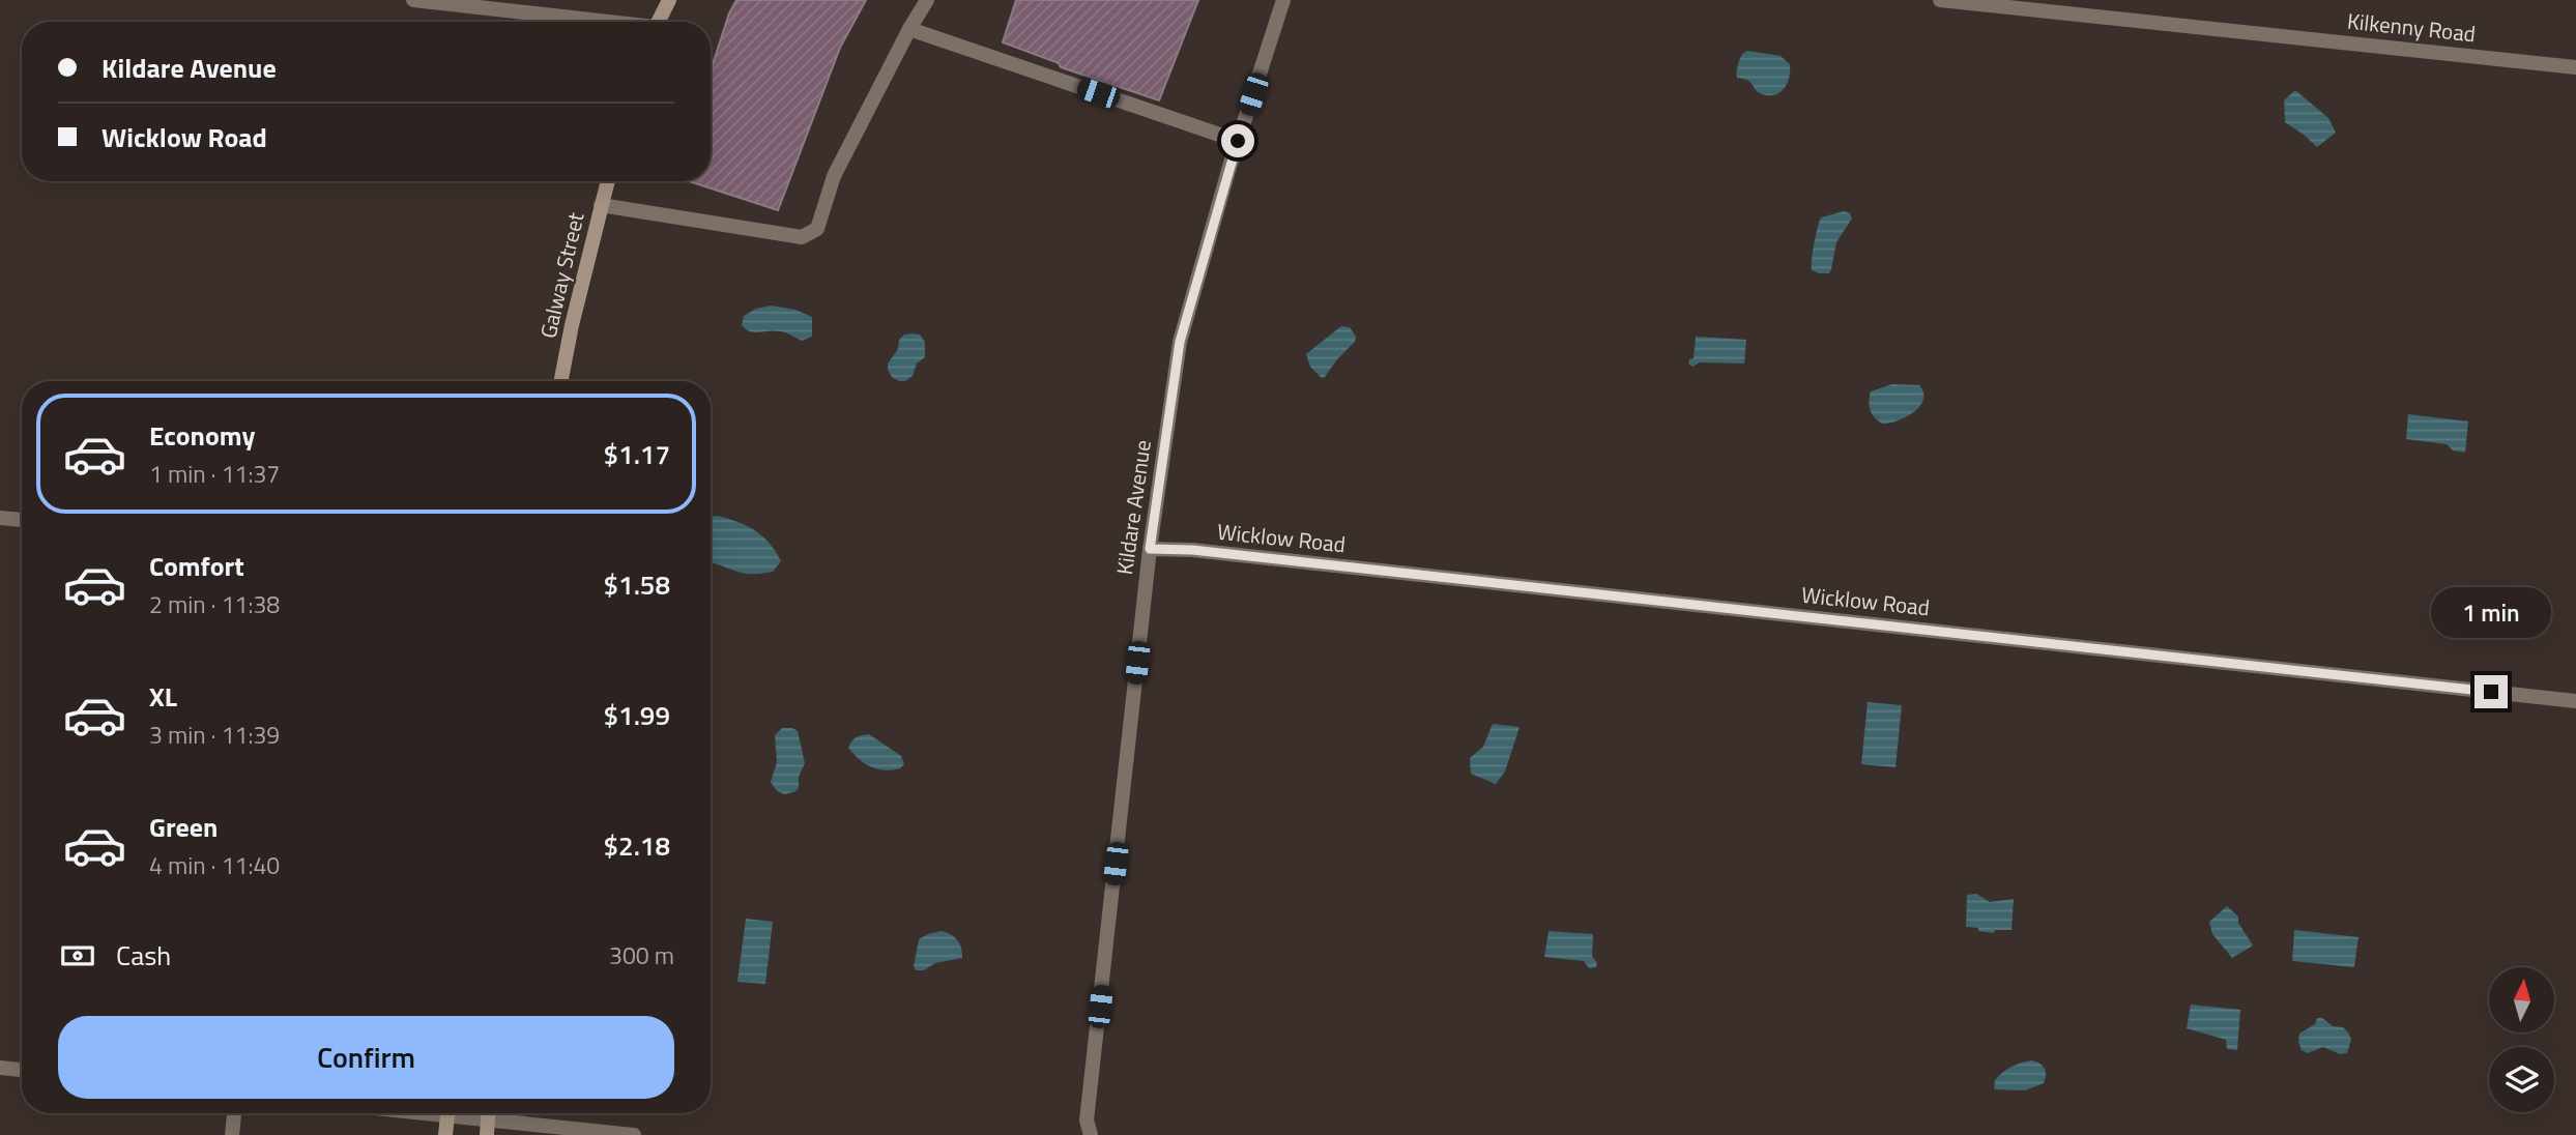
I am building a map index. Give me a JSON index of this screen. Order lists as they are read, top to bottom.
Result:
{
  "streets": {
    "street": [
      "Kilkenny Road",
      "Galway Street",
      "Kildare Avenue",
      "Wicklow Road"
    ]
  },
  "crossings": [
    ["Kildare Avenue", "Wicklow Road"]
  ],
  "north": "top",
  "page": {
    "banner": ["Kildare Avenue", "Wicklow Road"],
    "list": [
      {
        "name": "Economy",
        "note": "1 min · 11:37",
        "value": "$1.17"
      },
      {
        "name": "Comfort",
        "note": "2 min · 11:38",
        "value": "$1.58"
      },
      {
        "name": "XL",
        "note": "3 min · 11:39",
        "value": "$1.99"
      },
      {
        "name": "Green",
        "note": "4 min · 11:40",
        "value": "$2.18"
      }
    ],
    "bubble": "1 min",
    "pay": ["Cash", "300 m"],
    "buttons": "Confirm"
  }
}
